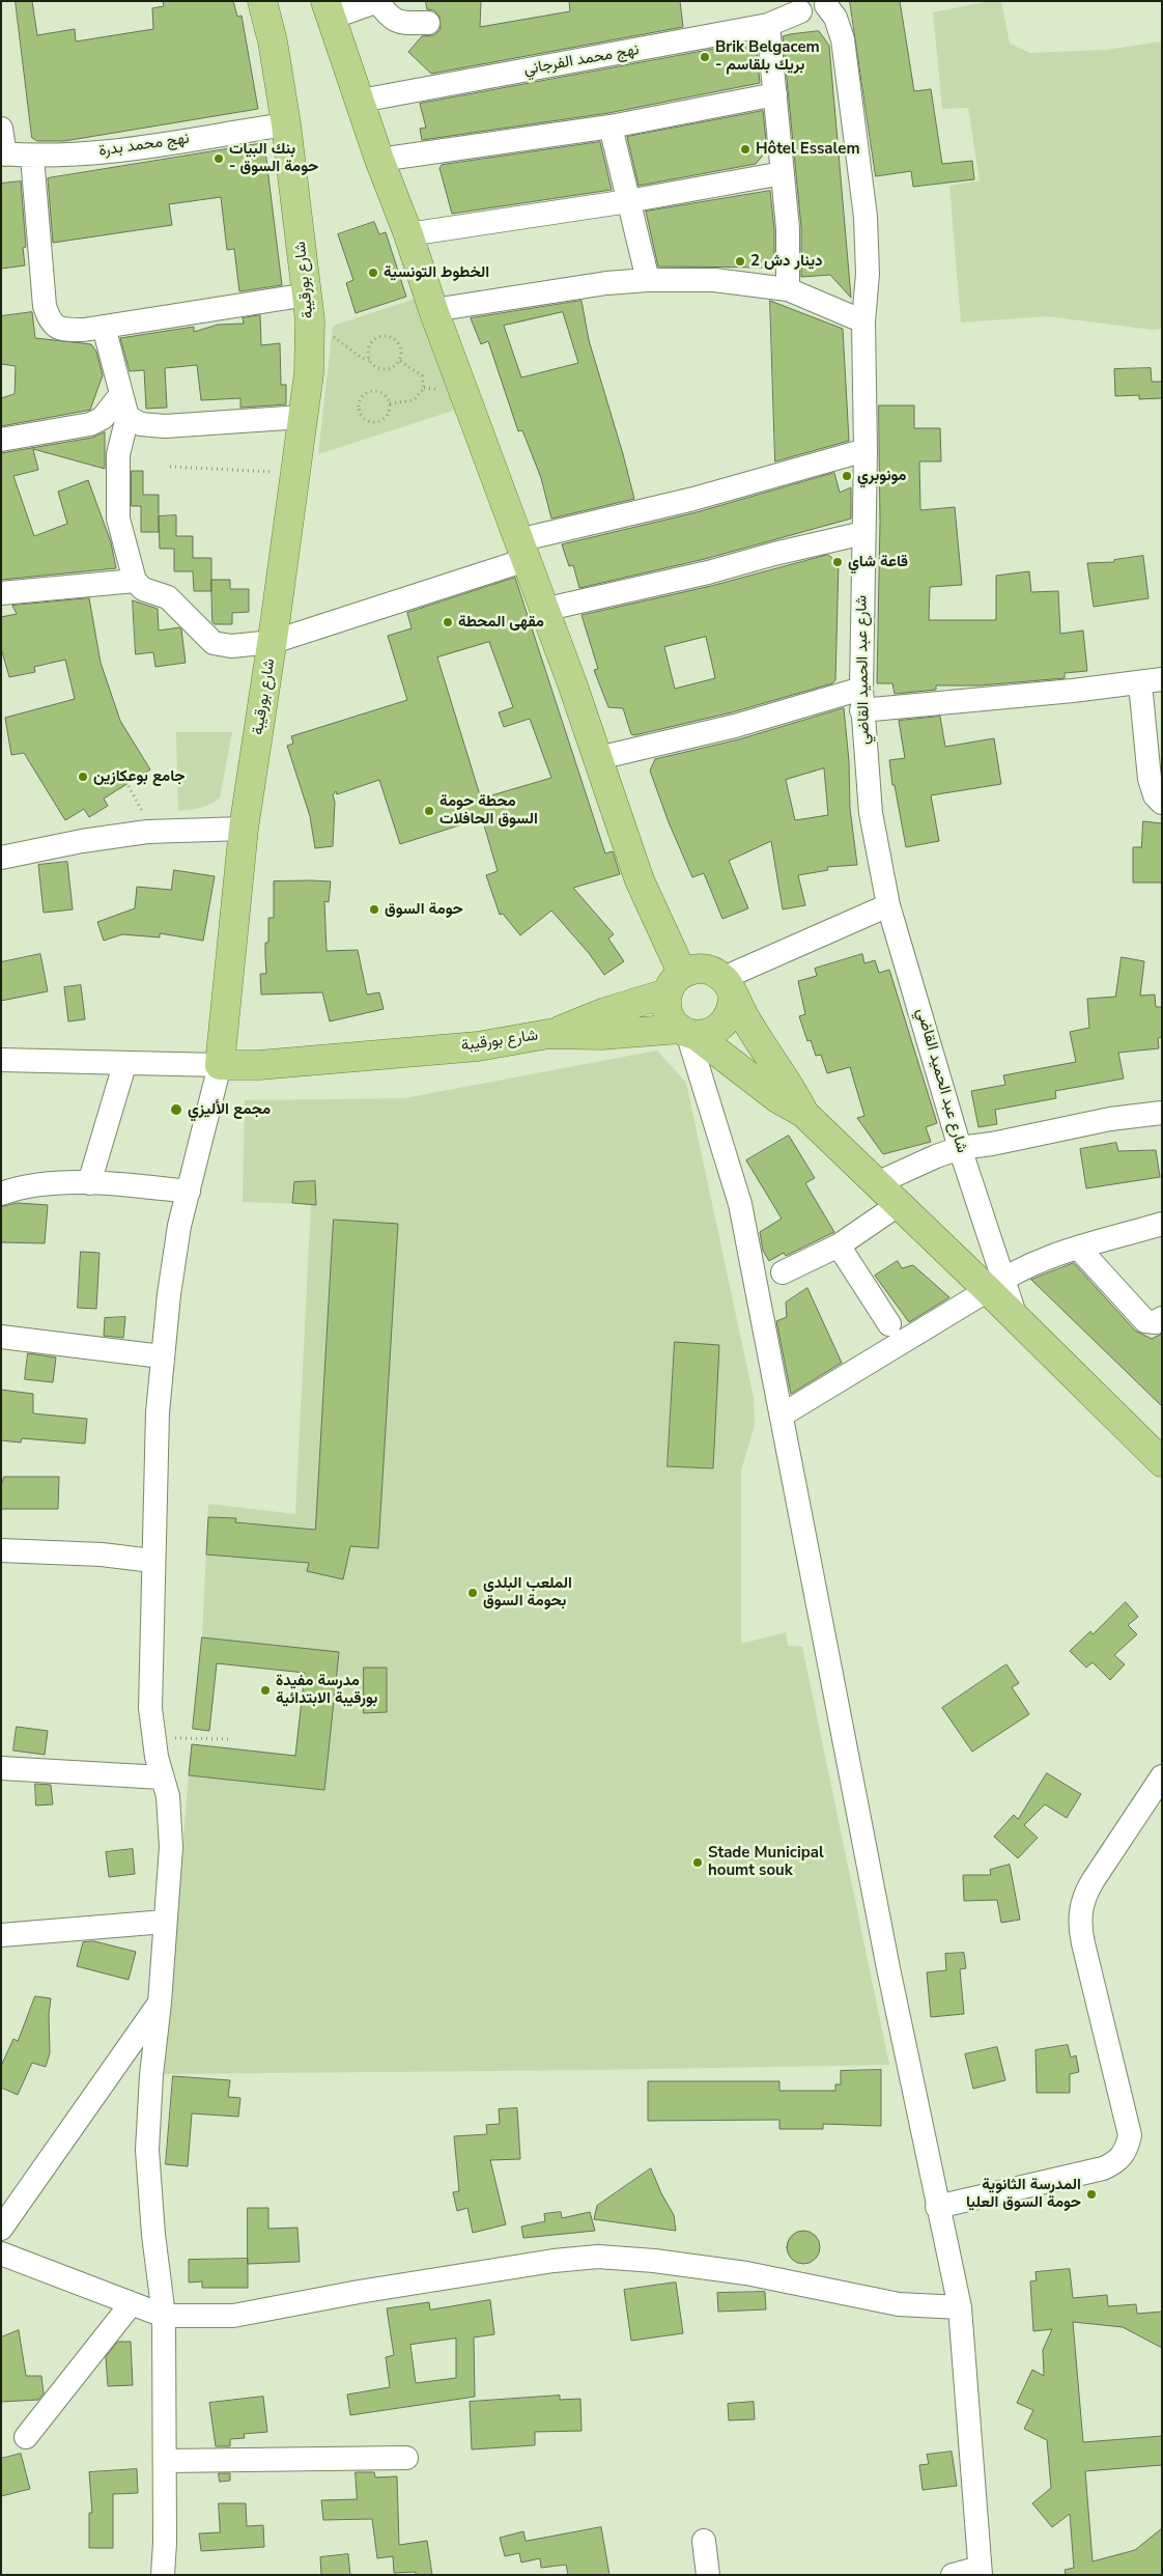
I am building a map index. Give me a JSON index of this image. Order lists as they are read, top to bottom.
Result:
{
  "streets": {
    "main road": ["شارع بورقيبة"],
    "street": ["نهج محمد الفرجاني", "نهج محمد بدرة", "شارع عبد الحميد القاضي"]
  },
  "crossings": [
    ["نهج محمد الفرجاني", "شارع عبد الحميد القاضي"],
    ["نهج محمد بدرة", "شارع بورقيبة"]
  ],
  "places": [
    "Brik Belgacem - بريك بلقاسم",
    "Hôtel Essalem",
    "بنك البيات - حومة السوق",
    "2 دينار دش",
    "الخطوط التونسية",
    "مونوبري",
    "قاعة شاي",
    "مقهى المحطة",
    "جامع بوعكازين",
    "محطة حومة السوق الحافلات",
    "حومة السوق",
    "مجمع الأليزي",
    "الملعب البلدي بحومة السوق",
    "مدرسة مفيدة بورقيبة الابتدائية",
    "Stade Municipal houmt souk",
    "المدرسة الثانوية حومة السوق العليا"
  ]
}
